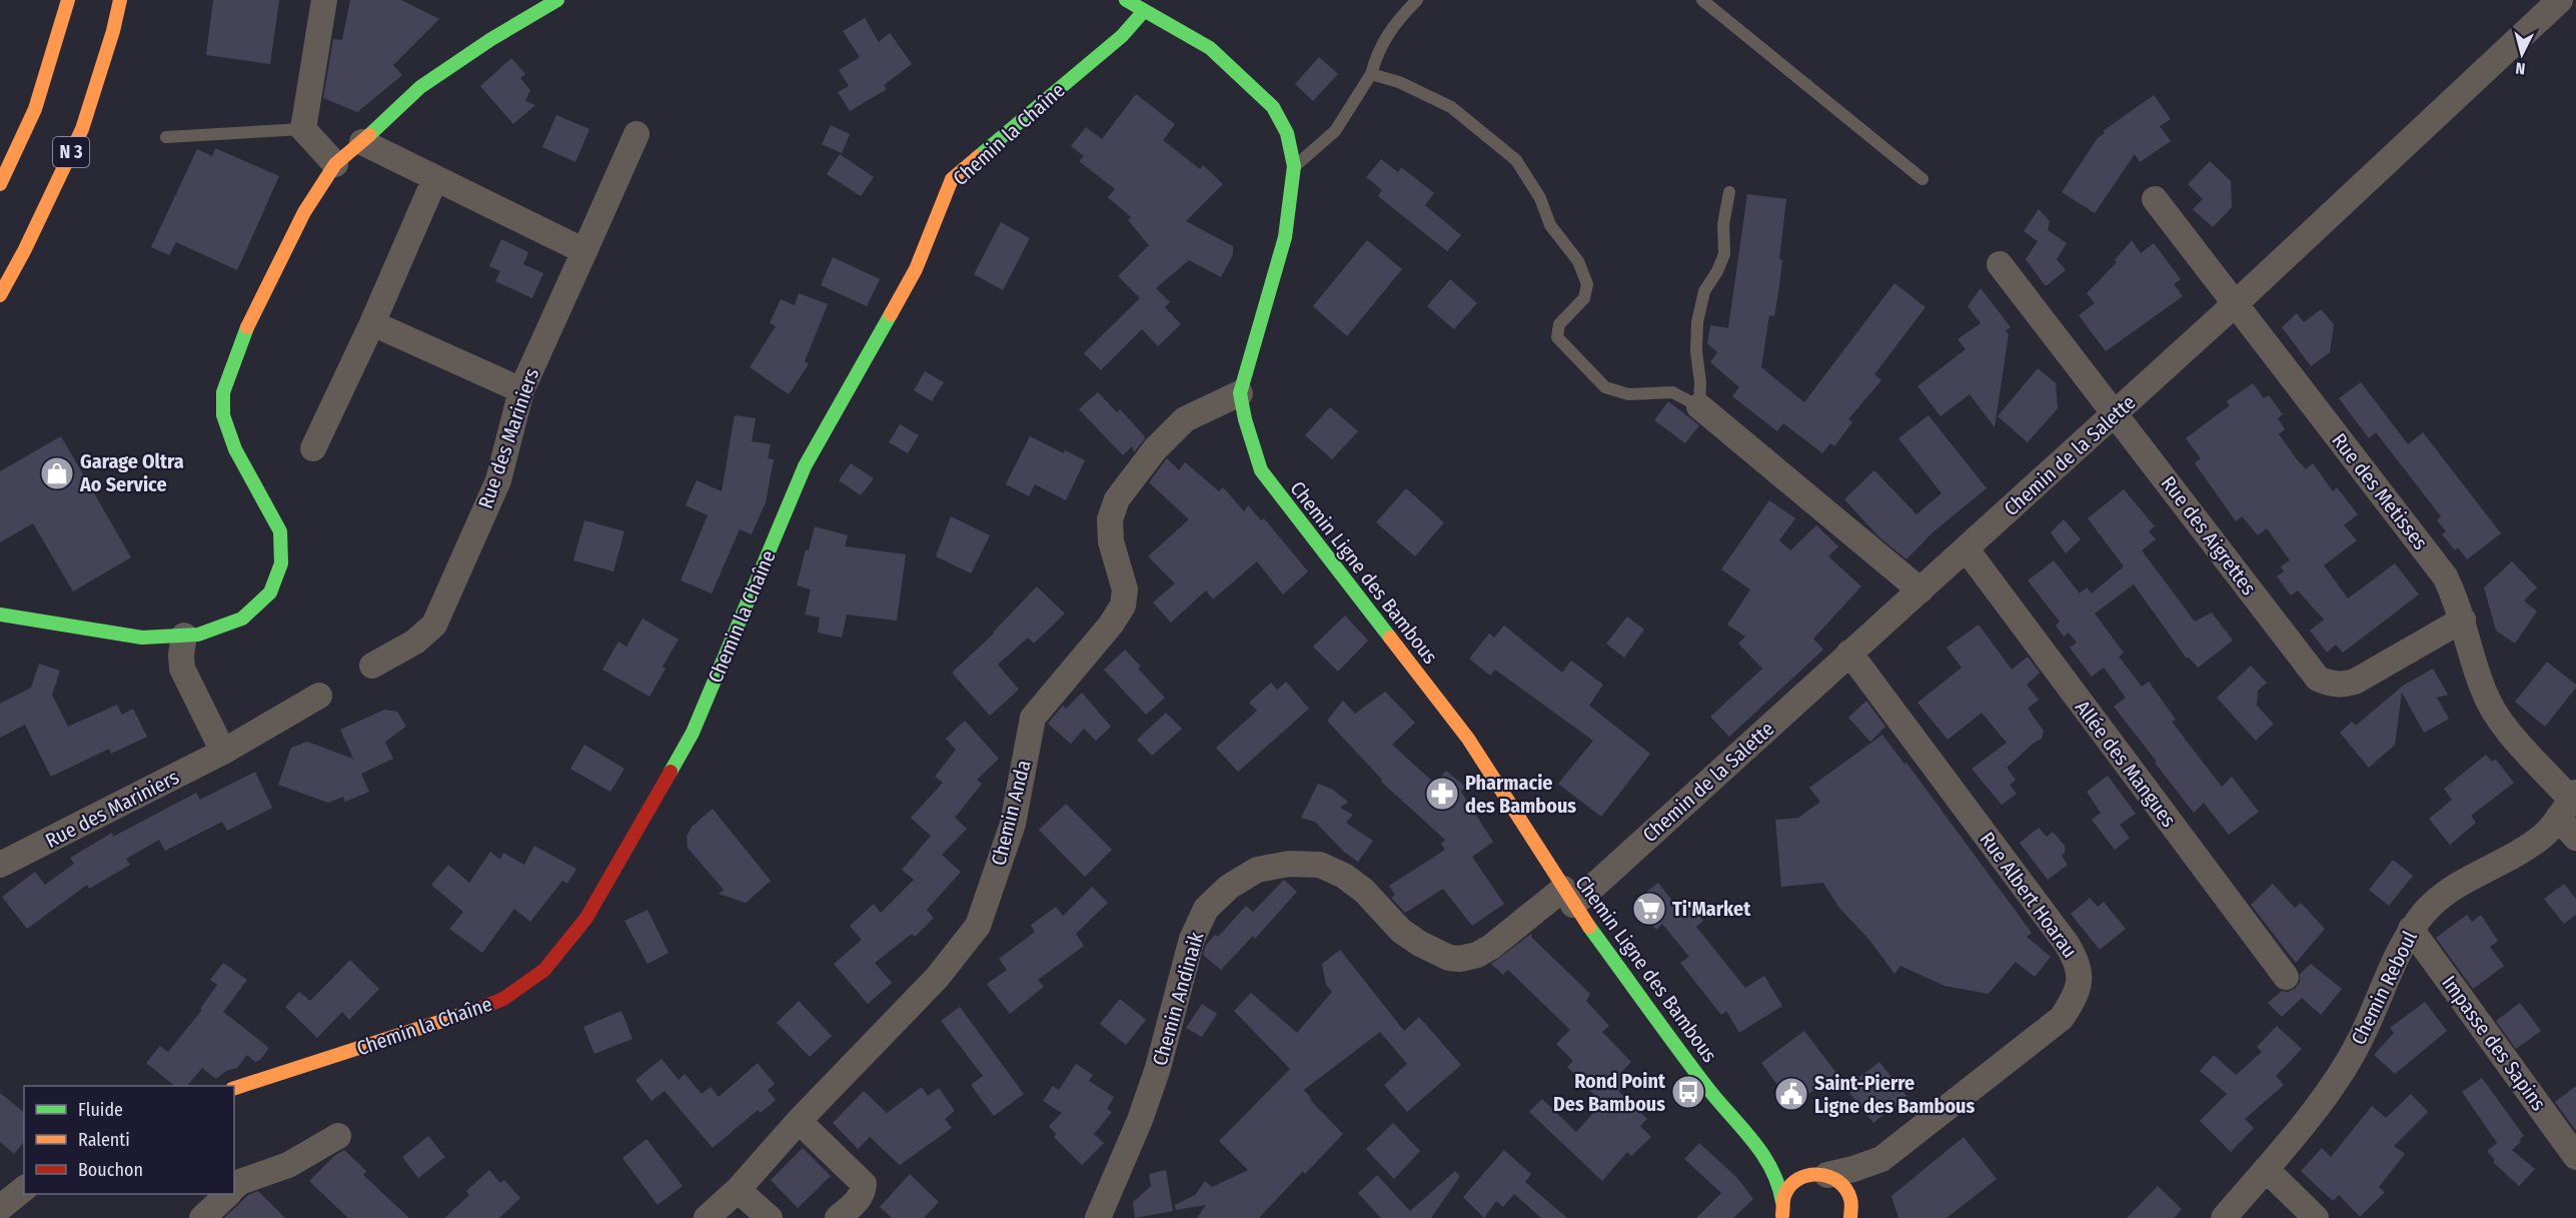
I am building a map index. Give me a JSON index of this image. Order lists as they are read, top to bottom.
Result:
{
  "streets": {
    "main road": ["Chemin la Chaîne", "N 3", "Chemin Ligne des Bambous"],
    "street": [
      "Rue des Mariniers",
      "Chemin de la Salette",
      "Rue des Metisses",
      "Rue des Aigrettes",
      "Allée des Mangues",
      "Chemin Anda",
      "Rue Albert Hoarau",
      "Chemin Reboul",
      "Chemin Andinaik",
      "Impasse des Sapins"
    ]
  },
  "crossings": [
    ["Chemin la Chaîne", "Chemin Ligne des Bambous"],
    ["Chemin de la Salette", "Rue des Metisses"],
    ["Chemin de la Salette", "Rue des Aigrettes"],
    ["Chemin de la Salette", "Chemin Ligne des Bambous"],
    ["Chemin de la Salette", "Allée des Mangues"],
    ["Chemin de la Salette", "Rue Albert Hoarau"],
    ["Chemin de la Salette", "Chemin Andinaik"],
    ["Rue des Metisses", "Rue des Aigrettes"],
    ["Rue des Metisses", "Chemin Reboul"],
    ["Chemin Ligne des Bambous", "Chemin Anda"],
    ["Chemin Ligne des Bambous", "Rue Albert Hoarau"],
    ["Chemin Ligne des Bambous", "Chemin Andinaik"],
    ["Chemin Reboul", "Impasse des Sapins"]
  ],
  "places": {
    "shop": ["Garage Oltra Ao Service"],
    "pharmacy": ["Pharmacie des Bambous"],
    "supermarket": ["Ti'Market"],
    "bus stop": ["Rond Point Des Bambous"],
    "public building": ["Saint-Pierre Ligne des Bambous"]
  },
  "legend": ["Fluide", "Ralenti", "Bouchon"],
  "north": "bottom"
}
